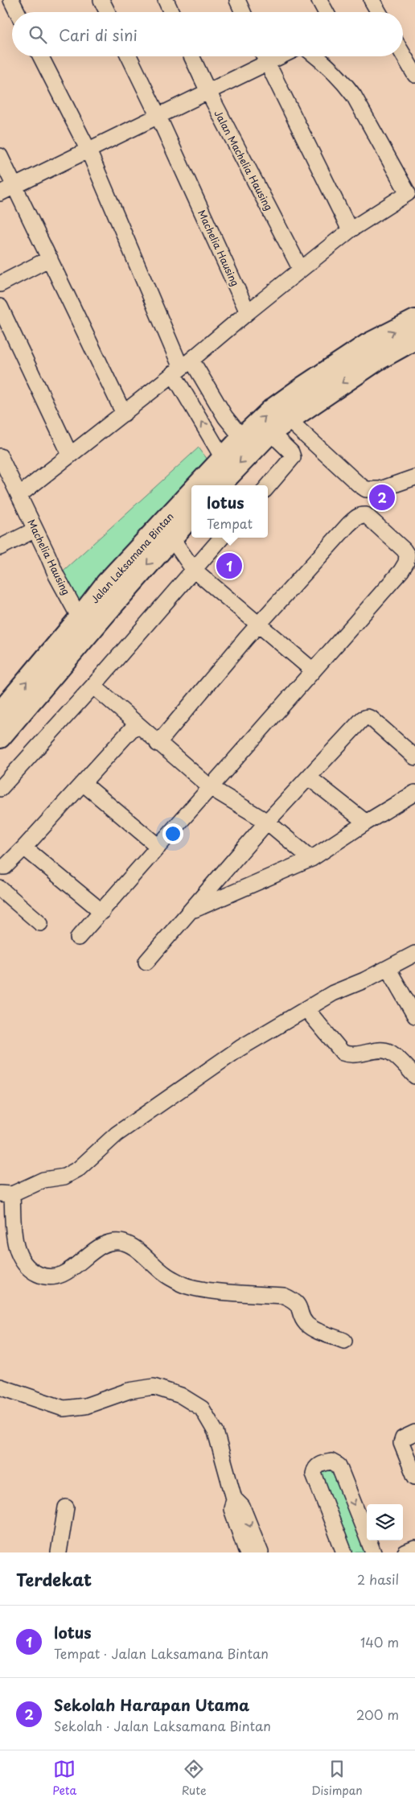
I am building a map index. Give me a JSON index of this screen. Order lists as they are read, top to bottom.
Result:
{
  "streets": {
    "main road": ["Jalan Laksamana Bintan"],
    "street": ["Jalan Machelia Hausing", "Machelia Hausing"]
  },
  "crossings": [
    ["Machelia Hausing", "Jalan Laksamana Bintan"]
  ],
  "page": {
    "search": "Cari di sini",
    "pins": ["2", "1"],
    "popup": ["lotus", "Tempat"],
    "heading": ["Terdekat", "2 hasil"],
    "list": [
      {
        "mark": "1",
        "name": "lotus",
        "note": "Tempat · Jalan Laksamana Bintan",
        "value": "140 m"
      },
      {
        "mark": "2",
        "name": "Sekolah Harapan Utama",
        "note": "Sekolah · Jalan Laksamana Bintan",
        "value": "200 m"
      }
    ],
    "nav": ["Peta", "Rute", "Disimpan"]
  }
}
